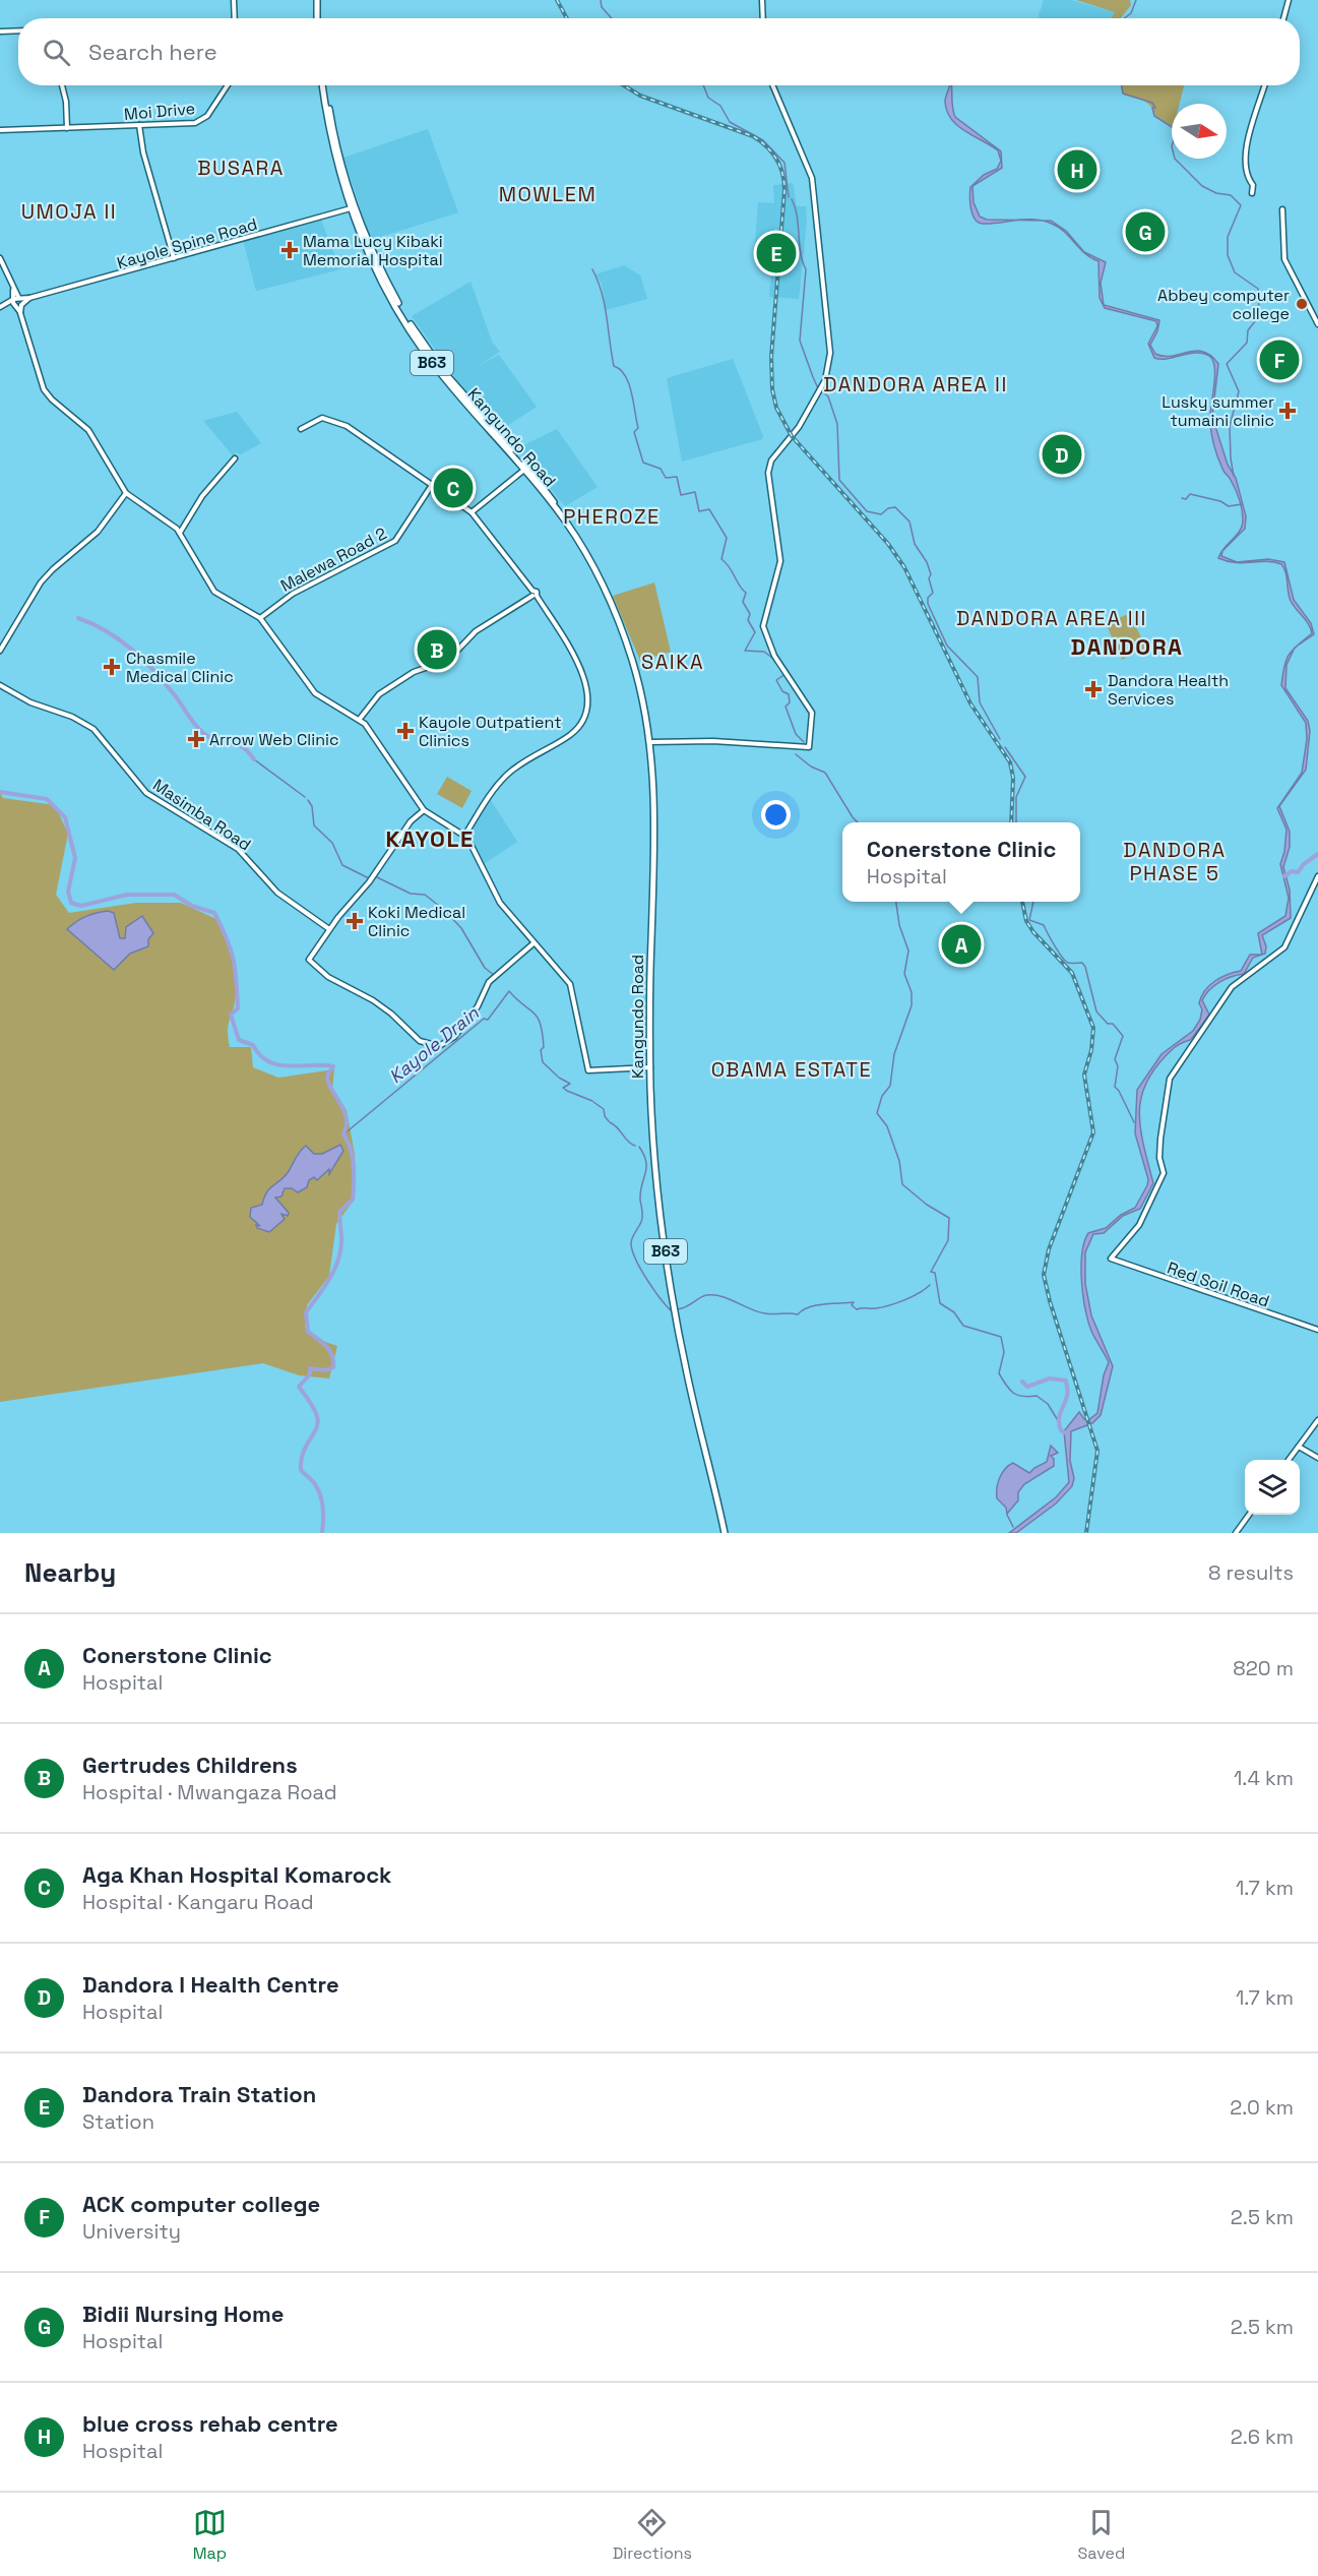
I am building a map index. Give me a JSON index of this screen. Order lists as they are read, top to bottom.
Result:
{
  "streets": {
    "highway": ["B63", "Kangundo Road"],
    "main road": [
      "Moi Drive",
      "Kayole Spine Road",
      "Malewa Road 2",
      "Masimba Road",
      "Red Soil Road"
    ]
  },
  "crossings": [
    ["Kayole Spine Road", "Kangundo Road"]
  ],
  "districts": [
    "BUSARA",
    "MOWLEM",
    "UMOJA II",
    "DANDORA AREA II",
    "PHEROZE",
    "DANDORA AREA III",
    "DANDORA",
    "SAIKA",
    "KAYOLE",
    "DANDORA PHASE 5",
    "OBAMA ESTATE"
  ],
  "water": ["Kayole Drain"],
  "places": {
    "health": [
      "Mama Lucy Kibaki Memorial Hospital",
      "Lusky summer tumaini clinic",
      "Chasmile Medical Clinic",
      "Dandora Health Services",
      "Kayole Outpatient Clinics",
      "Arrow Web Clinic",
      "Koki Medical Clinic"
    ],
    "other": ["Abbey computer college"]
  },
  "north": "right",
  "page": {
    "search": "Search here",
    "pins": [
      "H",
      "G",
      "E",
      "F",
      "D",
      "C",
      "B",
      "A"
    ],
    "popup": ["Conerstone Clinic", "Hospital"],
    "heading": ["Nearby", "8 results"],
    "list": [
      {
        "mark": "A",
        "name": "Conerstone Clinic",
        "note": "Hospital",
        "value": "820 m"
      },
      {
        "mark": "B",
        "name": "Gertrudes Childrens",
        "note": "Hospital · Mwangaza Road",
        "value": "1.4 km"
      },
      {
        "mark": "C",
        "name": "Aga Khan Hospital Komarock",
        "note": "Hospital · Kangaru Road",
        "value": "1.7 km"
      },
      {
        "mark": "D",
        "name": "Dandora I Health Centre",
        "note": "Hospital",
        "value": "1.7 km"
      },
      {
        "mark": "E",
        "name": "Dandora Train Station",
        "note": "Station",
        "value": "2.0 km"
      },
      {
        "mark": "F",
        "name": "ACK computer college",
        "note": "University",
        "value": "2.5 km"
      },
      {
        "mark": "G",
        "name": "Bidii Nursing Home",
        "note": "Hospital",
        "value": "2.5 km"
      },
      {
        "mark": "H",
        "name": "blue cross rehab centre",
        "note": "Hospital",
        "value": "2.6 km"
      }
    ],
    "nav": ["Map", "Directions", "Saved"]
  }
}
